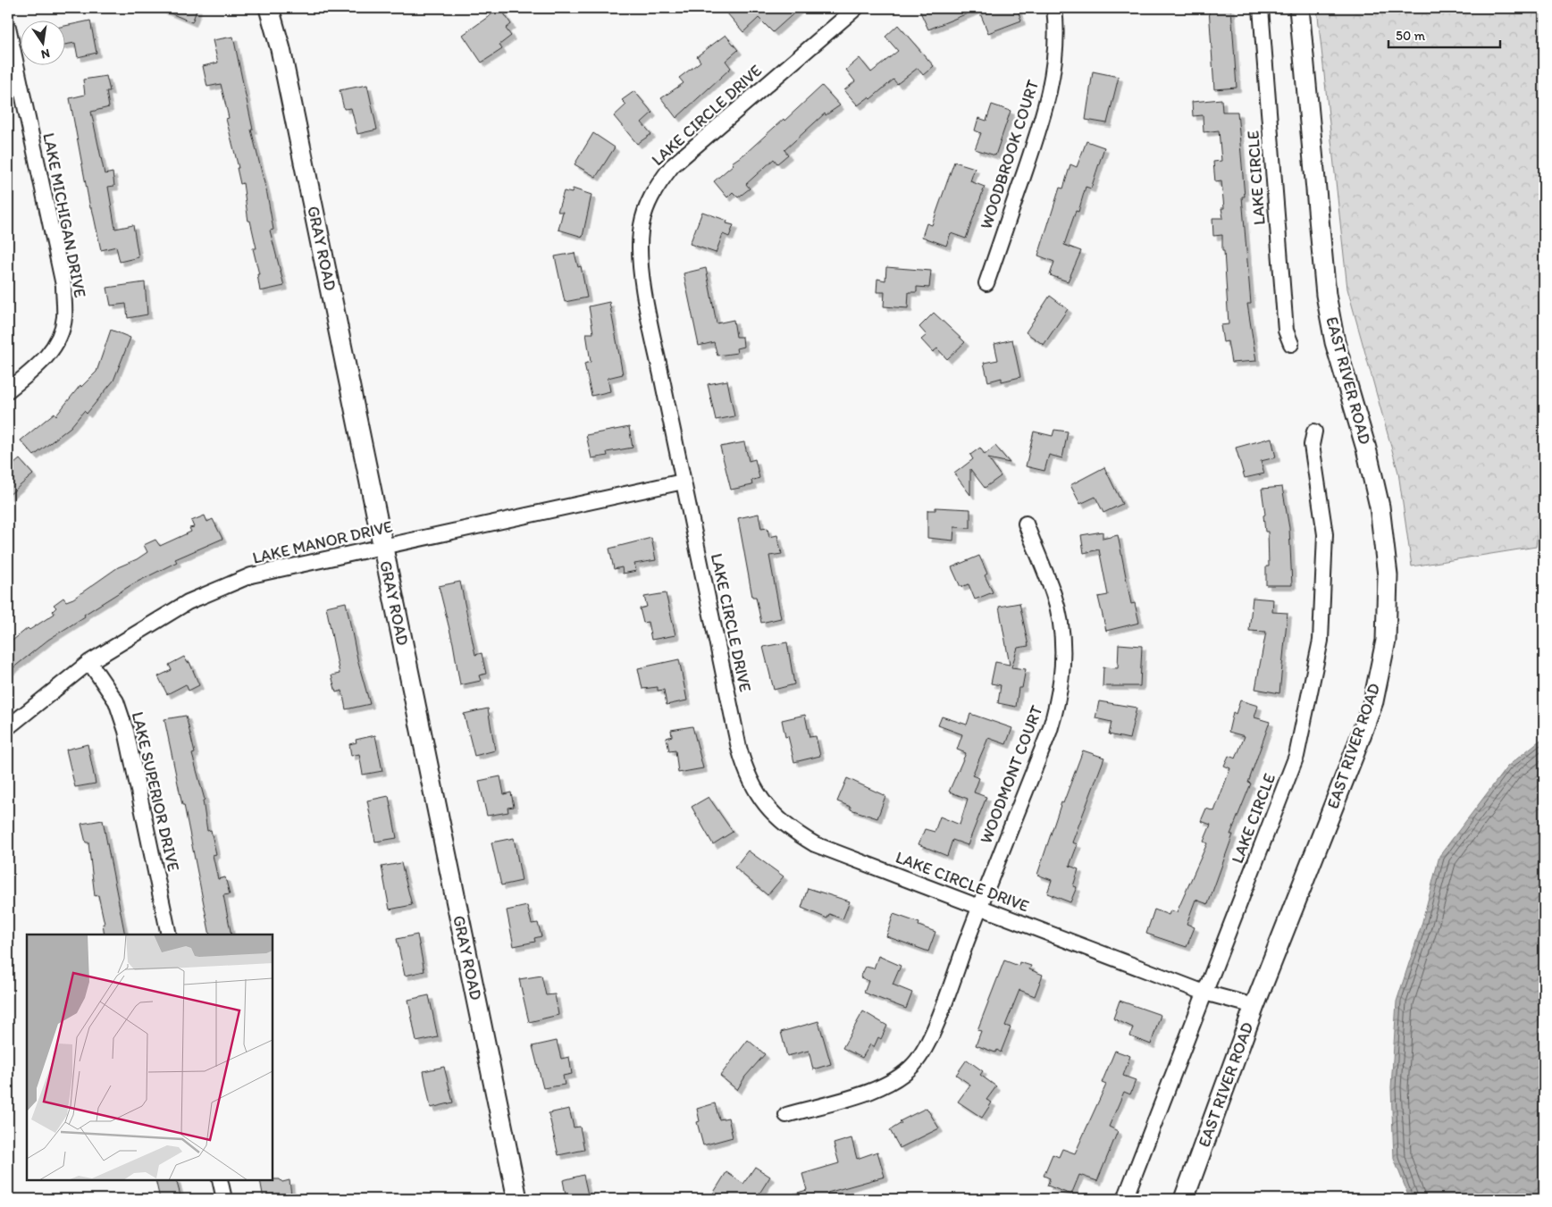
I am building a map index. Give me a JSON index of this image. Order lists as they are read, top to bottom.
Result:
{
  "streets": {
    "street": [
      "LAKE CIRCLE DRIVE",
      "WOODBROOK COURT",
      "LAKE CIRCLE",
      "LAKE MICHIGAN DRIVE",
      "GRAY ROAD",
      "EAST RIVER ROAD",
      "LAKE MANOR DRIVE",
      "WOODMONT COURT",
      "LAKE SUPERIOR DRIVE"
    ]
  },
  "crossings": [
    ["LAKE CIRCLE DRIVE", "LAKE CIRCLE"],
    ["LAKE CIRCLE DRIVE", "EAST RIVER ROAD"],
    ["LAKE CIRCLE DRIVE", "LAKE MANOR DRIVE"],
    ["LAKE CIRCLE DRIVE", "WOODMONT COURT"],
    ["GRAY ROAD", "LAKE MANOR DRIVE"],
    ["LAKE MANOR DRIVE", "LAKE SUPERIOR DRIVE"]
  ],
  "scale_bar": "50 m",
  "north": "bottom"
}
